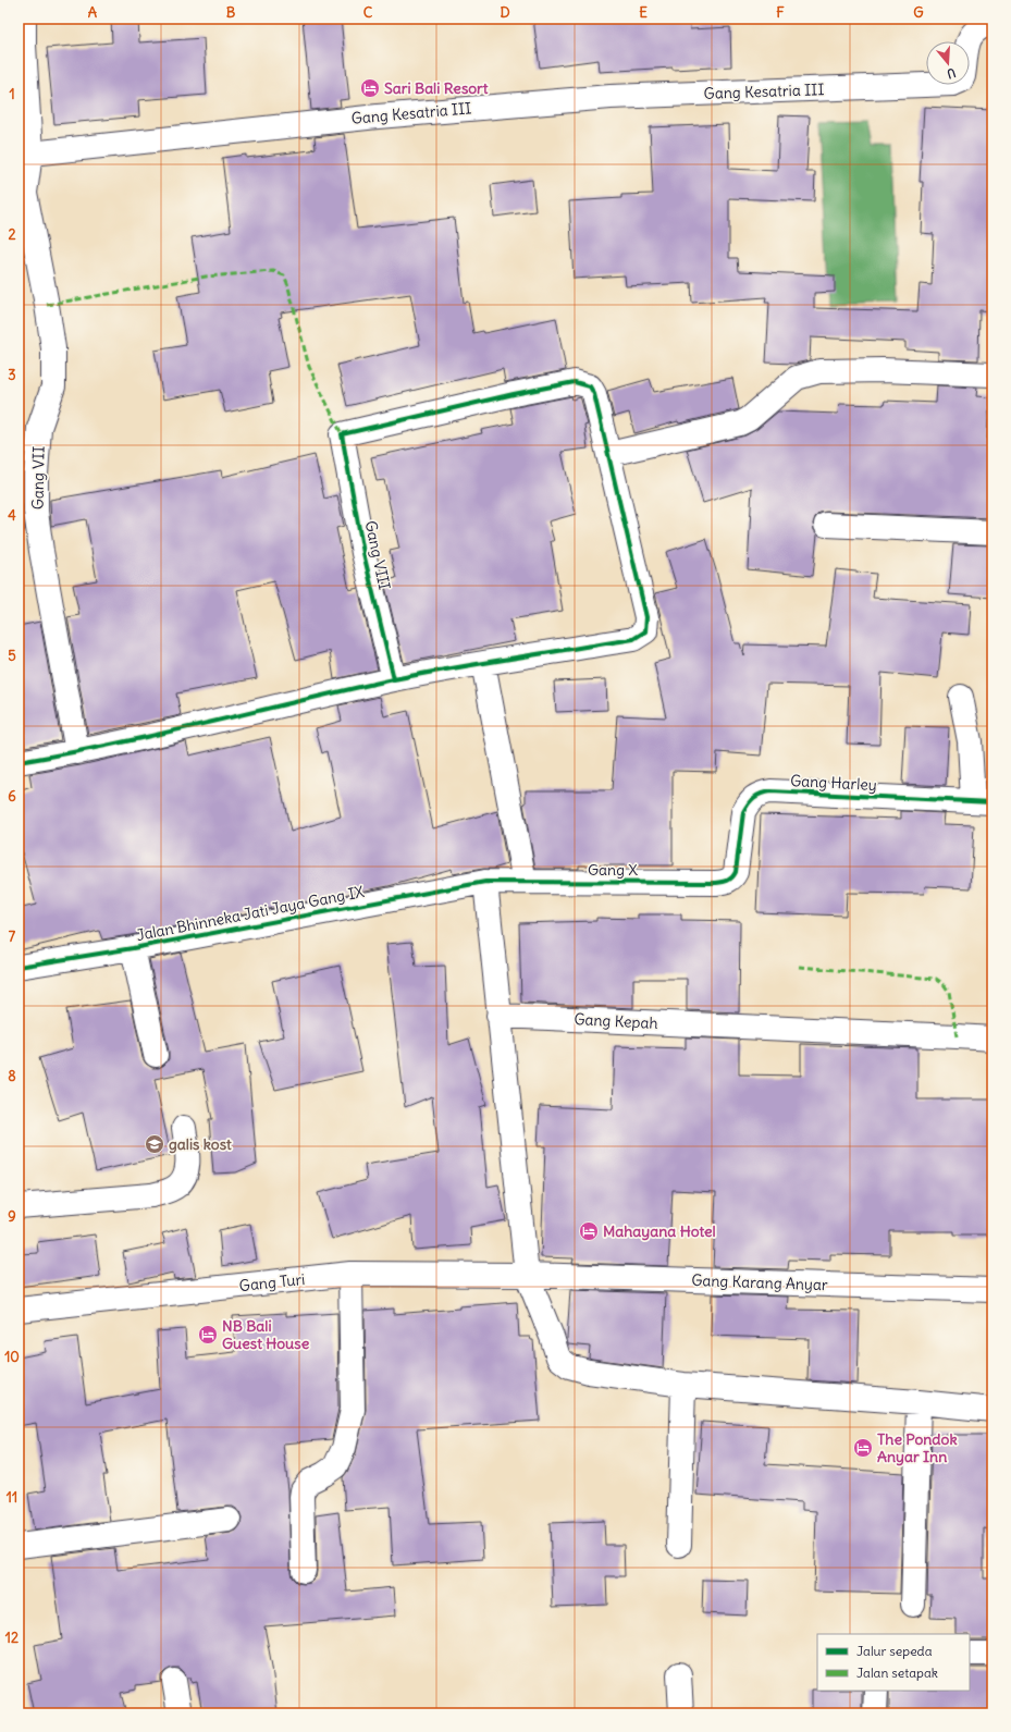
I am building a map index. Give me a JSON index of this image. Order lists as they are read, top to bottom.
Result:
{
  "streets": {
    "street": [
      "Gang Kesatria III",
      "Gang VII",
      "Gang VIII",
      "Gang Harley",
      "Gang X",
      "Jalan Bhinneka Jati Jaya Gang IX",
      "Gang Kepah",
      "Gang Turi",
      "Gang Karang Anyar"
    ]
  },
  "crossings": [
    ["Gang Kesatria III", "Gang VII"],
    ["Gang Harley", "Gang X"],
    ["Gang X", "Jalan Bhinneka Jati Jaya Gang IX"],
    ["Gang Turi", "Gang Karang Anyar"]
  ],
  "places": {
    "hotel": [
      "Sari Bali Resort",
      "Mahayana Hotel",
      "NB Bali Guest House",
      "The Pondok Anyar Inn"
    ],
    "school or university": ["galis kost"]
  },
  "legend": ["Jalur sepeda", "Jalan setapak"],
  "north": "bottom",
  "grid": {
    "columns": [
      "A",
      "B",
      "C",
      "D",
      "E",
      "F",
      "G"
    ],
    "rows": [
      "1",
      "2",
      "3",
      "4",
      "5",
      "6",
      "7",
      "8",
      "9",
      "10",
      "11",
      "12"
    ]
  }
}
